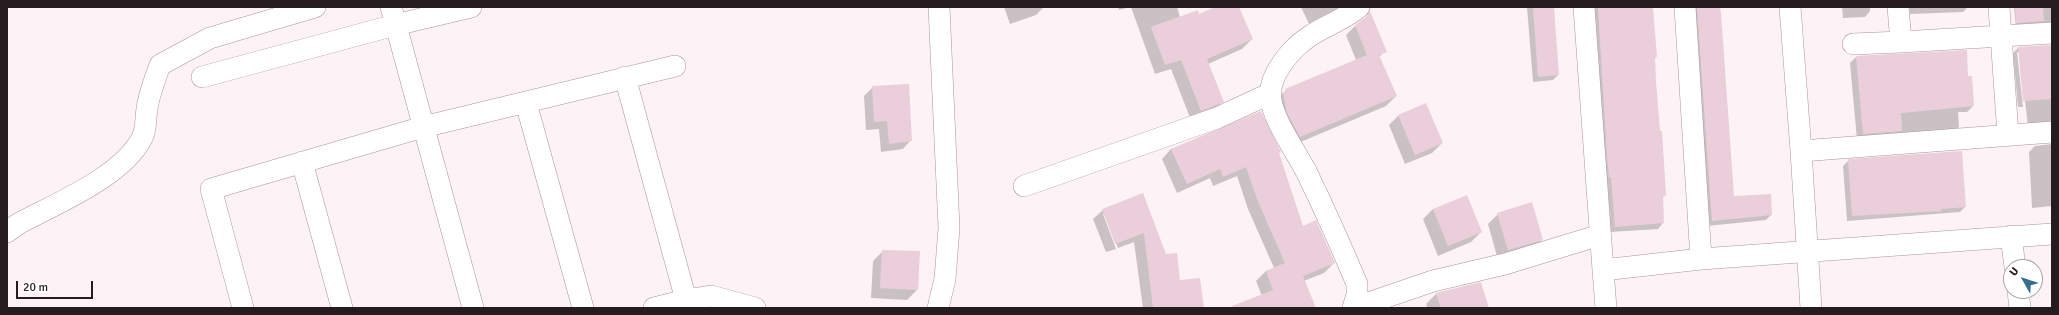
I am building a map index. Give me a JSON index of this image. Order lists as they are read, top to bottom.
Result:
{
  "scale_bar": "20 m",
  "north": "top left"
}
